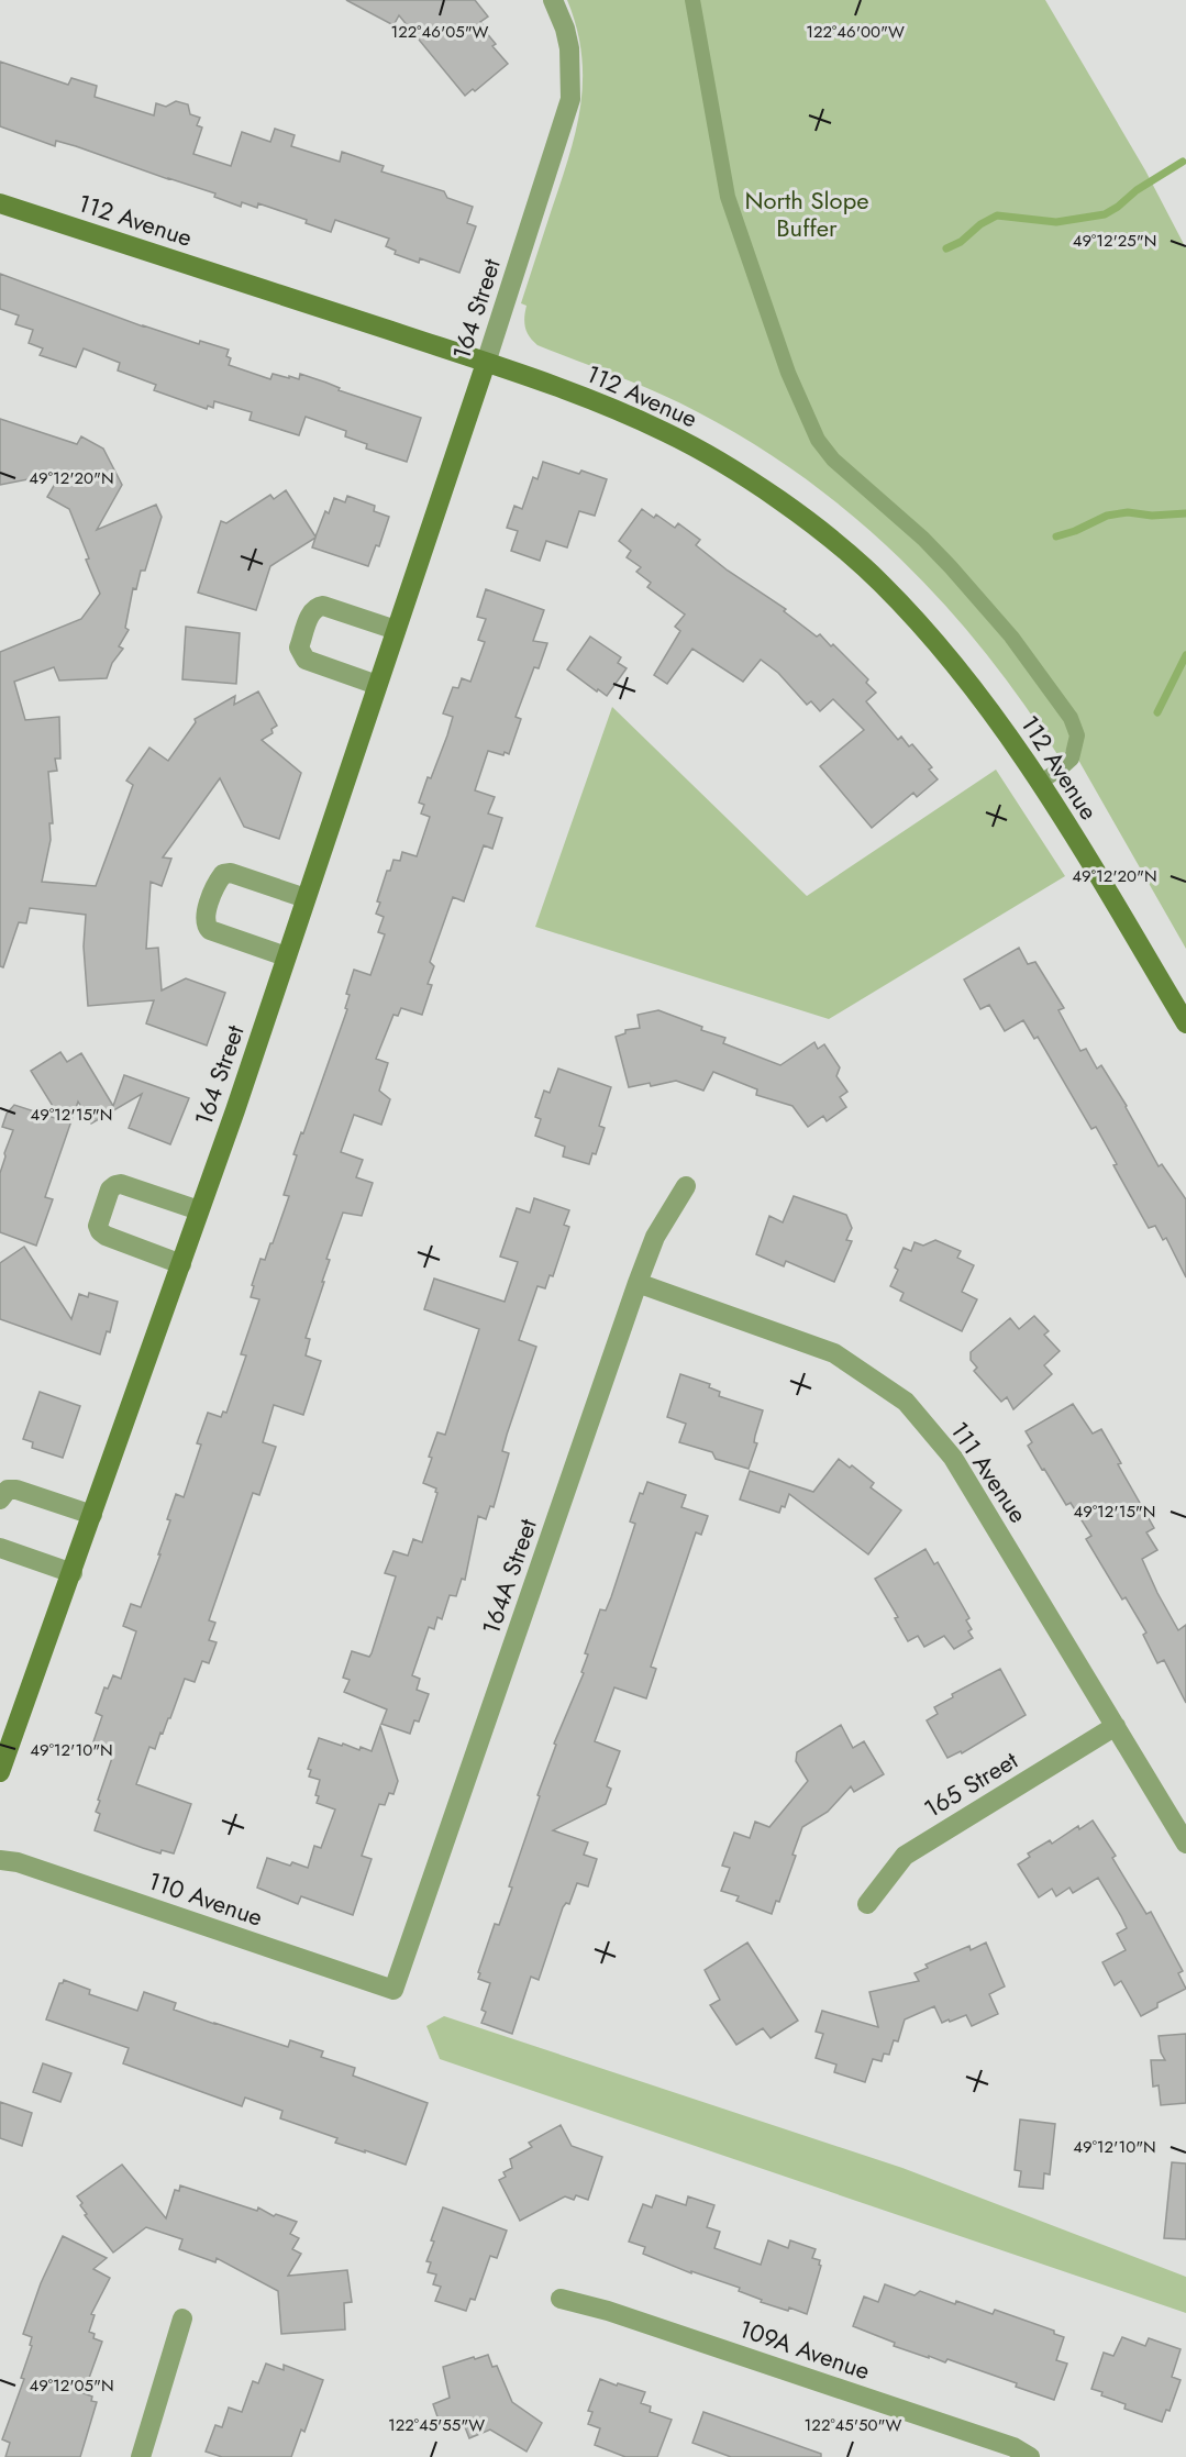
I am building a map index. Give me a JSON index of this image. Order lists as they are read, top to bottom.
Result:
{
  "streets": {
    "street": [
      "112 Avenue",
      "164 Street",
      "111 Avenue",
      "164A Street",
      "165 Street",
      "110 Avenue",
      "109A Avenue"
    ]
  },
  "crossings": [
    ["112 Avenue", "164 Street"],
    ["111 Avenue", "164A Street"],
    ["111 Avenue", "165 Street"],
    ["164A Street", "110 Avenue"]
  ],
  "parks": ["North Slope Buffer"],
  "coordinates": [
    "122°46'00\"W",
    "122°46'05\"W",
    "49°12'25\"N",
    "49°12'20\"N",
    "49°12'15\"N",
    "49°12'10\"N",
    "49°12'05\"N",
    "122°45'55\"W",
    "122°45'50\"W"
  ]
}
